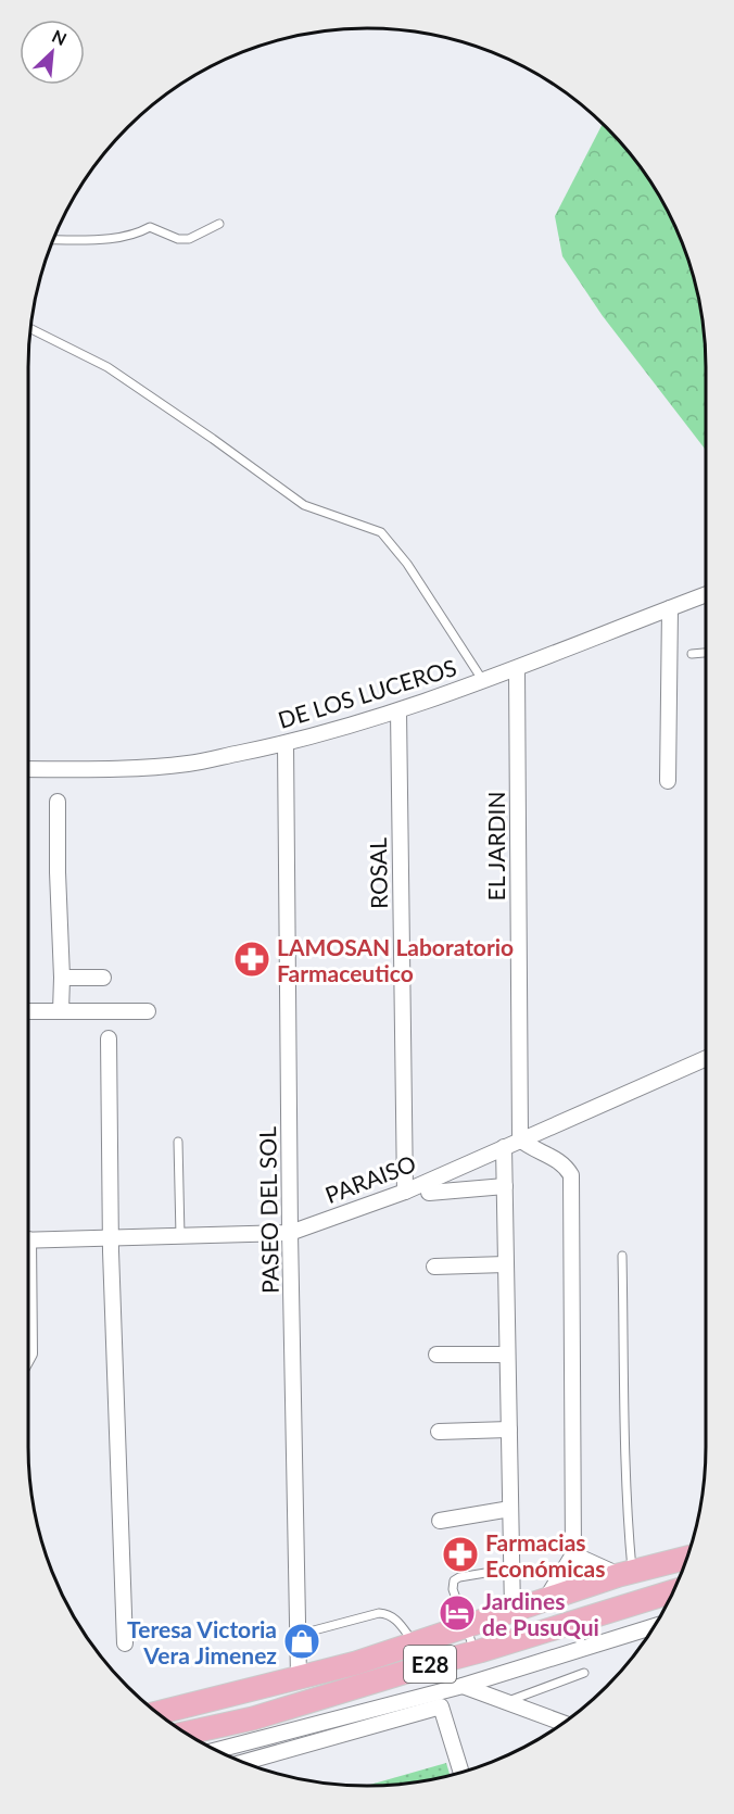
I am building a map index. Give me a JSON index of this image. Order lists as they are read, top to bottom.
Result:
{
  "streets": {
    "main road": ["E28"],
    "street": [
      "DE LOS LUCEROS",
      "EL JARDIN",
      "ROSAL",
      "PARAISO",
      "PASEO DEL SOL"
    ]
  },
  "crossings": [
    ["DE LOS LUCEROS", "EL JARDIN"],
    ["DE LOS LUCEROS", "ROSAL"],
    ["DE LOS LUCEROS", "PASEO DEL SOL"],
    ["EL JARDIN", "PARAISO"],
    ["ROSAL", "PARAISO"],
    ["PARAISO", "PASEO DEL SOL"],
    ["PASEO DEL SOL", "E28"]
  ],
  "places": {
    "pharmacy": ["LAMOSAN Laboratorio Farmaceutico", "Farmacias Económicas"],
    "hotel": ["Jardines de PusuQui"],
    "shop": ["Teresa Victoria Vera Jimenez"]
  },
  "north": "top right"
}
